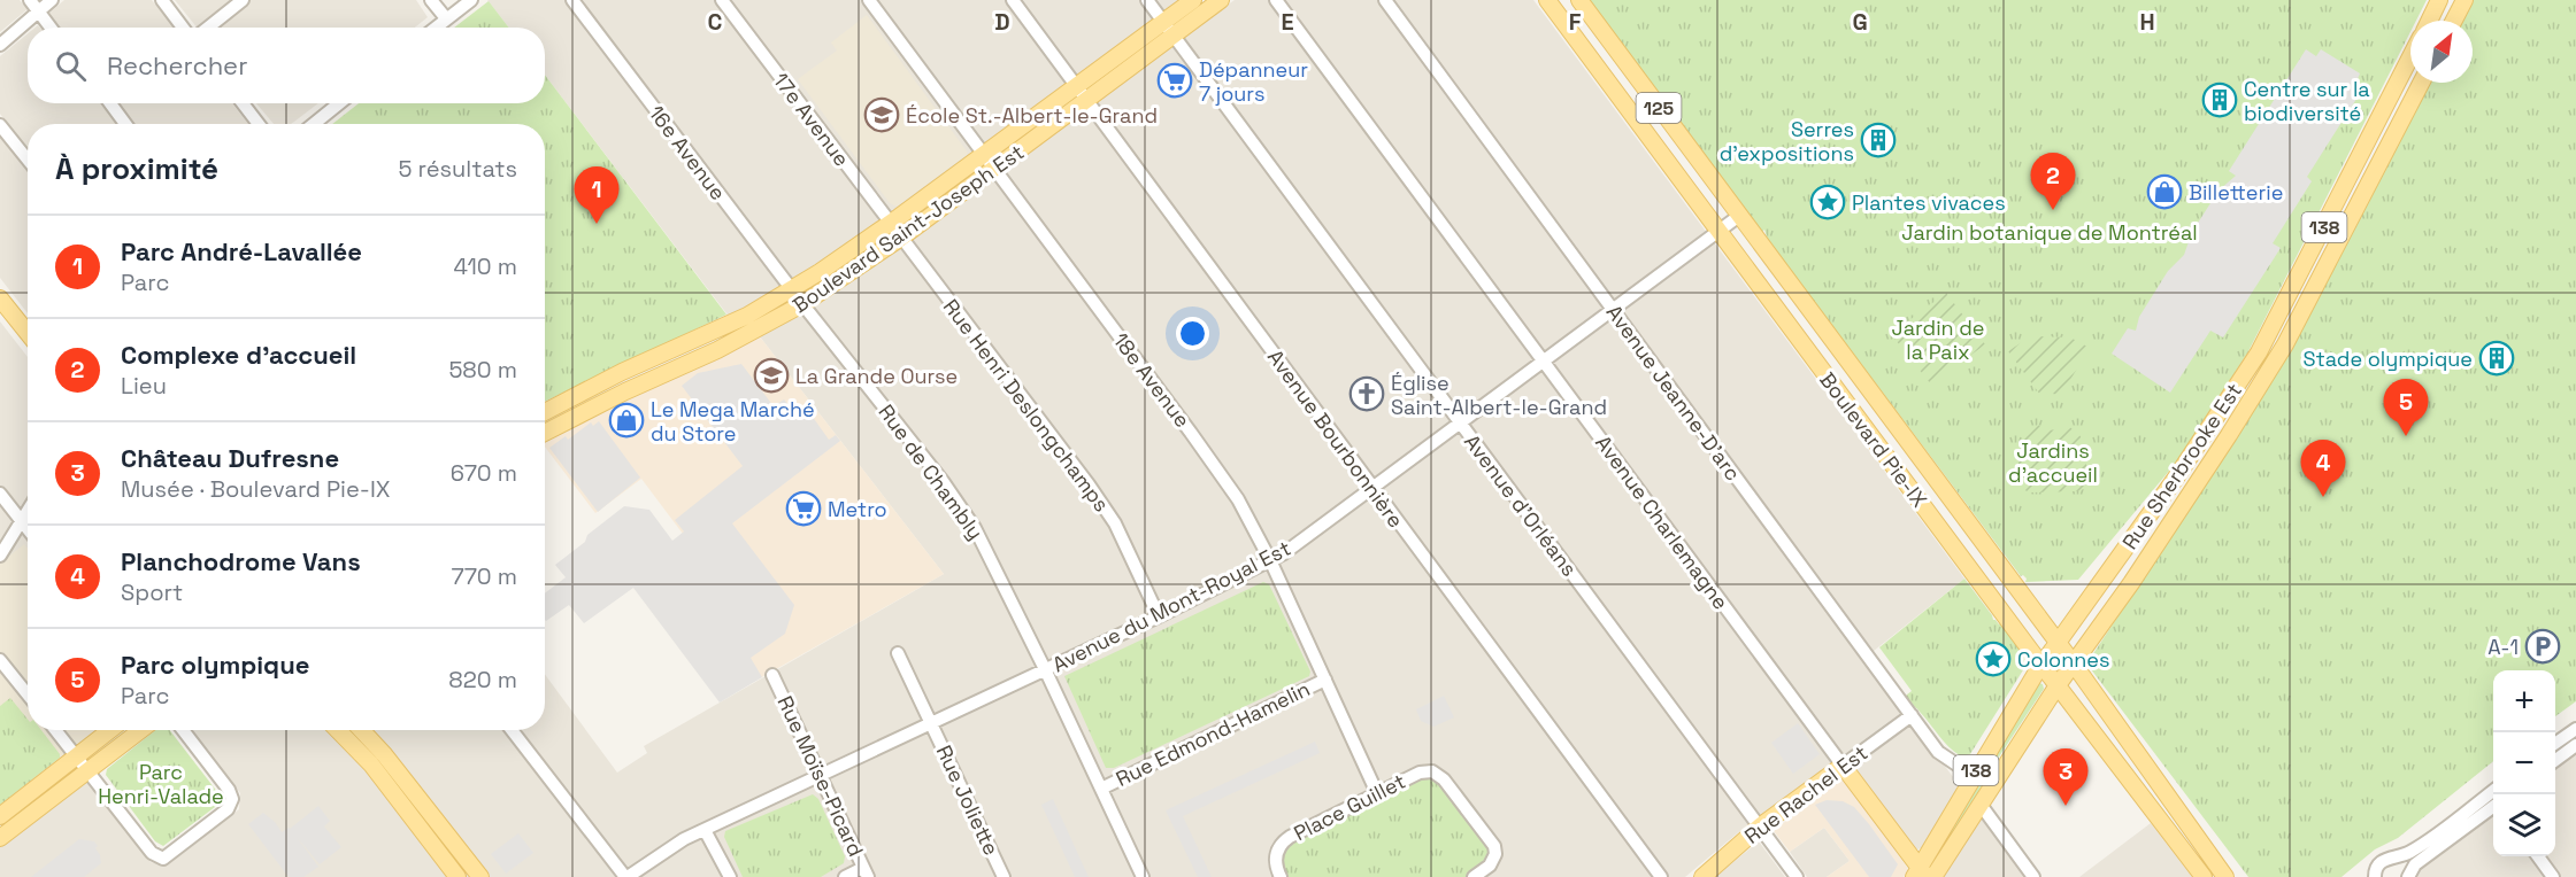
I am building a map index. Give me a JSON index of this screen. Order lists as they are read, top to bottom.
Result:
{
  "streets": {
    "main road": [
      "125",
      "138",
      "Boulevard Saint-Joseph Est",
      "Boulevard Pie-IX",
      "Rue Sherbrooke Est",
      "Avenue Charlemagne",
      "Rue Rachel Est"
    ],
    "street": [
      "17e Avenue",
      "16e Avenue",
      "18e Avenue",
      "Avenue Jeanne-D'arc",
      "Rue Henri Deslongchamps",
      "Avenue Bourbonnière",
      "Rue de Chambly",
      "Avenue d'Orléans",
      "Avenue du Mont-Royal Est",
      "Rue Edmond-Hamelin",
      "Rue Moïse-Picard",
      "Rue Joliette",
      "Place Guillet"
    ]
  },
  "crossings": [
    ["17e Avenue", "Boulevard Saint-Joseph Est"],
    ["17e Avenue", "Rue Henri Deslongchamps"],
    ["16e Avenue", "Boulevard Saint-Joseph Est"],
    ["16e Avenue", "Rue de Chambly"],
    ["Boulevard Saint-Joseph Est", "18e Avenue"],
    ["Boulevard Saint-Joseph Est", "Rue Henri Deslongchamps"],
    ["Boulevard Saint-Joseph Est", "Avenue Bourbonnière"],
    ["Boulevard Saint-Joseph Est", "Rue de Chambly"],
    ["Boulevard Saint-Joseph Est", "Avenue d'Orléans"],
    ["18e Avenue", "Avenue du Mont-Royal Est"],
    ["18e Avenue", "Rue Edmond-Hamelin"],
    ["18e Avenue", "Place Guillet"],
    ["Avenue Jeanne-D'arc", "Rue Sherbrooke Est"],
    ["Avenue Jeanne-D'arc", "Avenue du Mont-Royal Est"],
    ["Avenue Jeanne-D'arc", "Rue Rachel Est"],
    ["Rue Henri Deslongchamps", "Avenue du Mont-Royal Est"],
    ["Avenue Bourbonnière", "Avenue du Mont-Royal Est"],
    ["Boulevard Pie-IX", "Rue Sherbrooke Est"],
    ["Boulevard Pie-IX", "Avenue du Mont-Royal Est"],
    ["Rue Sherbrooke Est", "Avenue Charlemagne"],
    ["Rue de Chambly", "Avenue du Mont-Royal Est"],
    ["Rue de Chambly", "Rue Edmond-Hamelin"],
    ["Avenue d'Orléans", "Avenue du Mont-Royal Est"],
    ["Avenue d'Orléans", "Rue Rachel Est"],
    ["Avenue Charlemagne", "Avenue du Mont-Royal Est"],
    ["Avenue Charlemagne", "Rue Rachel Est"],
    ["Avenue du Mont-Royal Est", "Rue Moïse-Picard"],
    ["Avenue du Mont-Royal Est", "Rue Joliette"]
  ],
  "parks": [
    "Jardin botanique de Montréal",
    "Jardin de la Paix",
    "Jardins d'accueil",
    "Parc Henri-Valade"
  ],
  "places": {
    "supermarket": ["Dépanneur 7 jours", "Metro"],
    "building": ["Centre sur la biodiversité", "Serres d'expositions", "Stade olympique"],
    "school or university": ["École St.-Albert-le-Grand", "La Grande Ourse"],
    "shop": ["Billetterie", "Le Mega Marché du Store"],
    "place": ["Plantes vivaces", "Colonnes"],
    "church": ["Église Saint-Albert-le-Grand"],
    "parking": ["A-1"]
  },
  "north": "top right",
  "page": {
    "search": "Rechercher",
    "heading": ["À proximité", "5 résultats"],
    "pins": [
      "2",
      "1",
      "5",
      "4",
      "3"
    ],
    "list": [
      {
        "mark": "1",
        "name": "Parc André-Lavallée",
        "note": "Parc",
        "value": "410 m"
      },
      {
        "mark": "2",
        "name": "Complexe d'accueil",
        "note": "Lieu",
        "value": "580 m"
      },
      {
        "mark": "3",
        "name": "Château Dufresne",
        "note": "Musée · Boulevard Pie-IX",
        "value": "670 m"
      },
      {
        "mark": "4",
        "name": "Planchodrome Vans",
        "note": "Sport",
        "value": "770 m"
      },
      {
        "mark": "5",
        "name": "Parc olympique",
        "note": "Parc",
        "value": "820 m"
      }
    ],
    "map_buttons": ["+", "−"]
  },
  "grid": {
    "columns": [
      "C",
      "D",
      "E",
      "F",
      "G",
      "H"
    ]
  }
}
